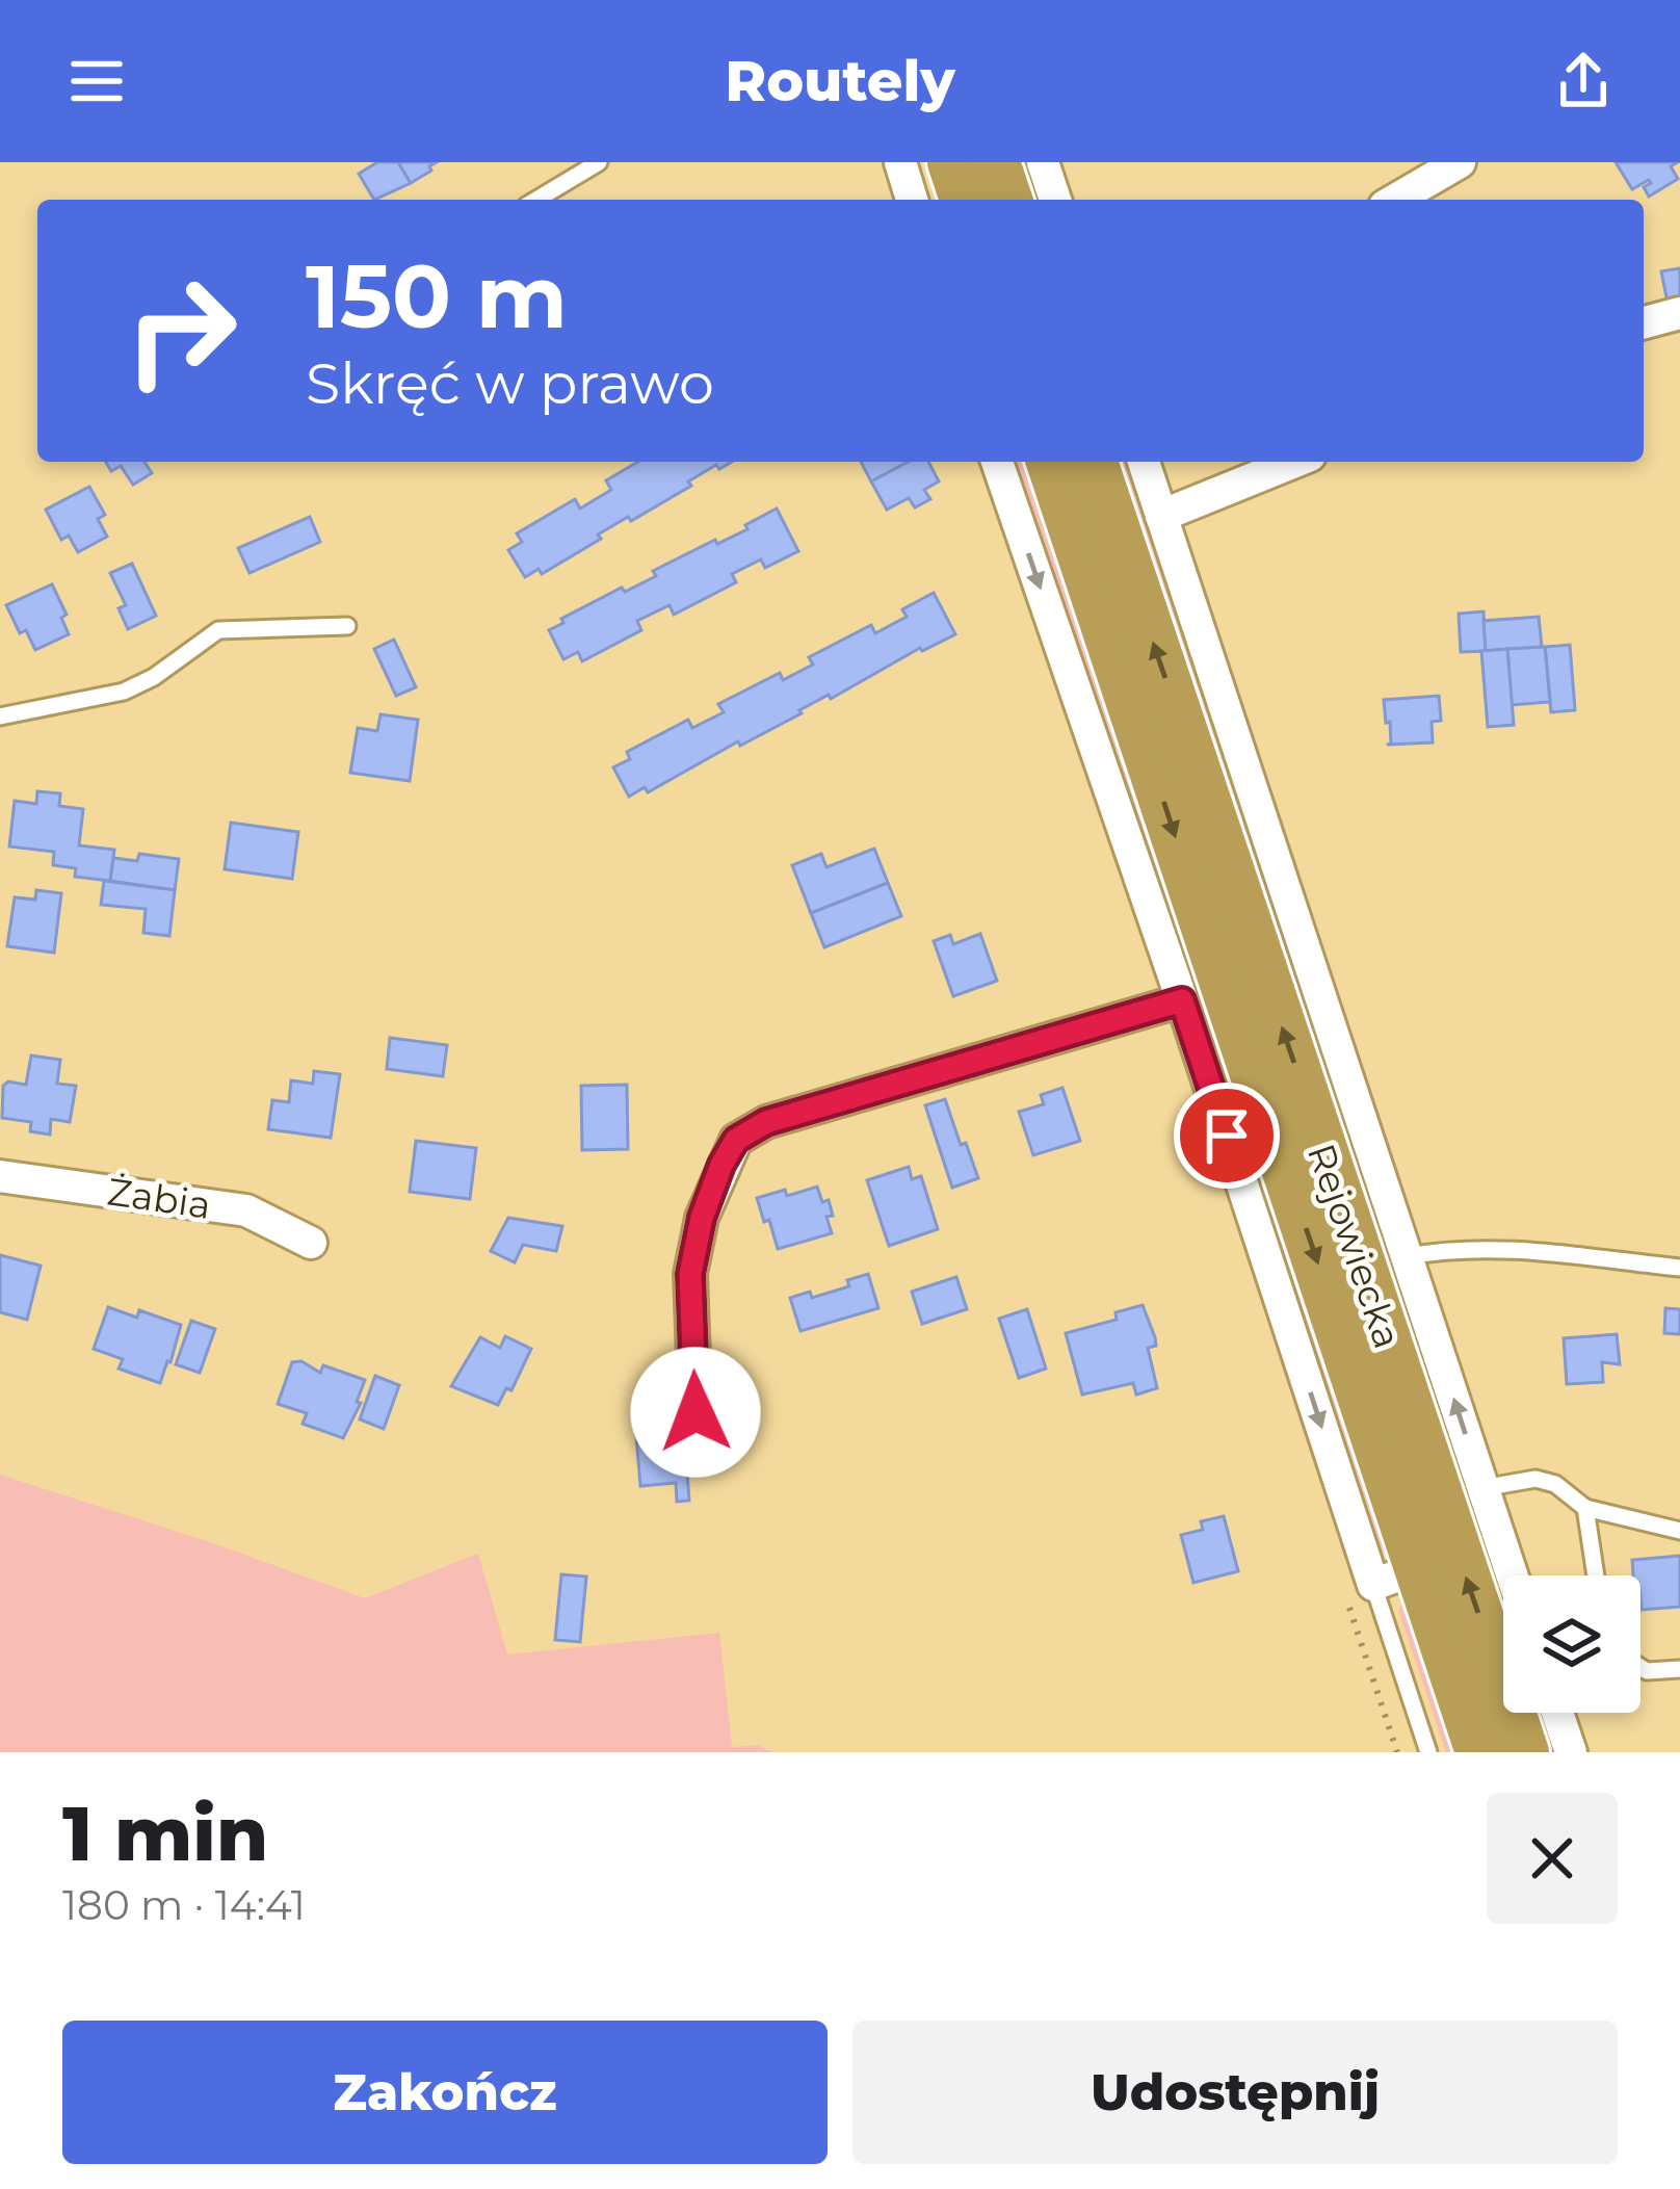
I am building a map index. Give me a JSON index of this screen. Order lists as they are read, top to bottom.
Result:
{
  "streets": {
    "highway": ["Rejowiecka"],
    "street": ["Żabia"]
  },
  "page": {
    "header": "Routely",
    "turn": ["150 m", "Skręć w prawo"],
    "heading": ["1 min", "180 m · 14:41"],
    "buttons": ["Zakończ", "Udostępnij"]
  }
}
